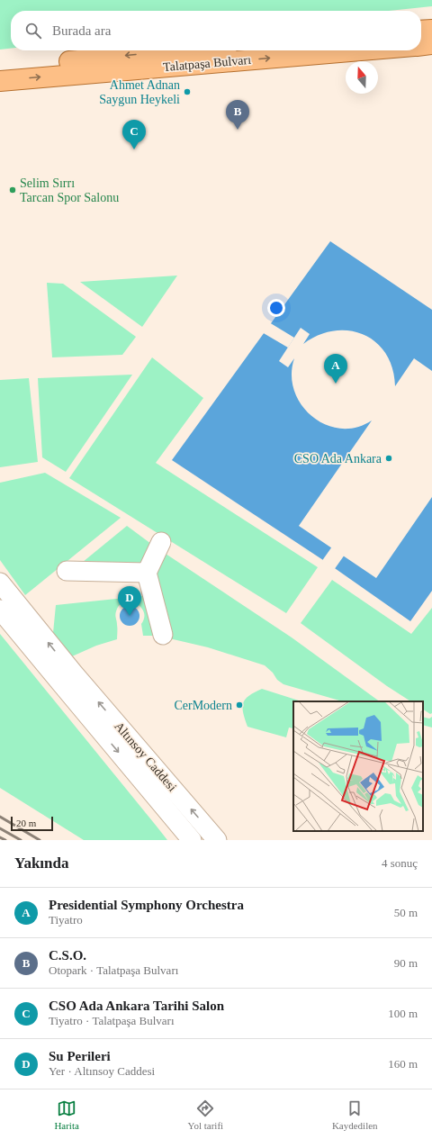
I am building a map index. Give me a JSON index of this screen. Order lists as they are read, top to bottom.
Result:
{
  "streets": {
    "main road": ["Talatpaşa Bulvarı"],
    "street": ["Altınsoy Caddesi"]
  },
  "places": [
    "Ahmet Adnan Saygun Heykeli",
    "Selim Sırrı Tarcan Spor Salonu",
    "CSO Ada Ankara",
    "CerModern"
  ],
  "scale_bar": "20 m",
  "north": "top",
  "page": {
    "search": "Burada ara",
    "pins": [
      "B",
      "C",
      "A",
      "D"
    ],
    "scale": "20 m",
    "heading": ["Yakında", "4 sonuç"],
    "list": [
      {
        "mark": "A",
        "name": "Presidential Symphony Orchestra",
        "note": "Tiyatro",
        "value": "50 m"
      },
      {
        "mark": "B",
        "name": "C.S.O.",
        "note": "Otopark · Talatpaşa Bulvarı",
        "value": "90 m"
      },
      {
        "mark": "C",
        "name": "CSO Ada Ankara Tarihi Salon",
        "note": "Tiyatro · Talatpaşa Bulvarı",
        "value": "100 m"
      },
      {
        "mark": "D",
        "name": "Su Perileri",
        "note": "Yer · Altınsoy Caddesi",
        "value": "160 m"
      }
    ],
    "nav": ["Harita", "Yol tarifi", "Kaydedilen"]
  }
}
